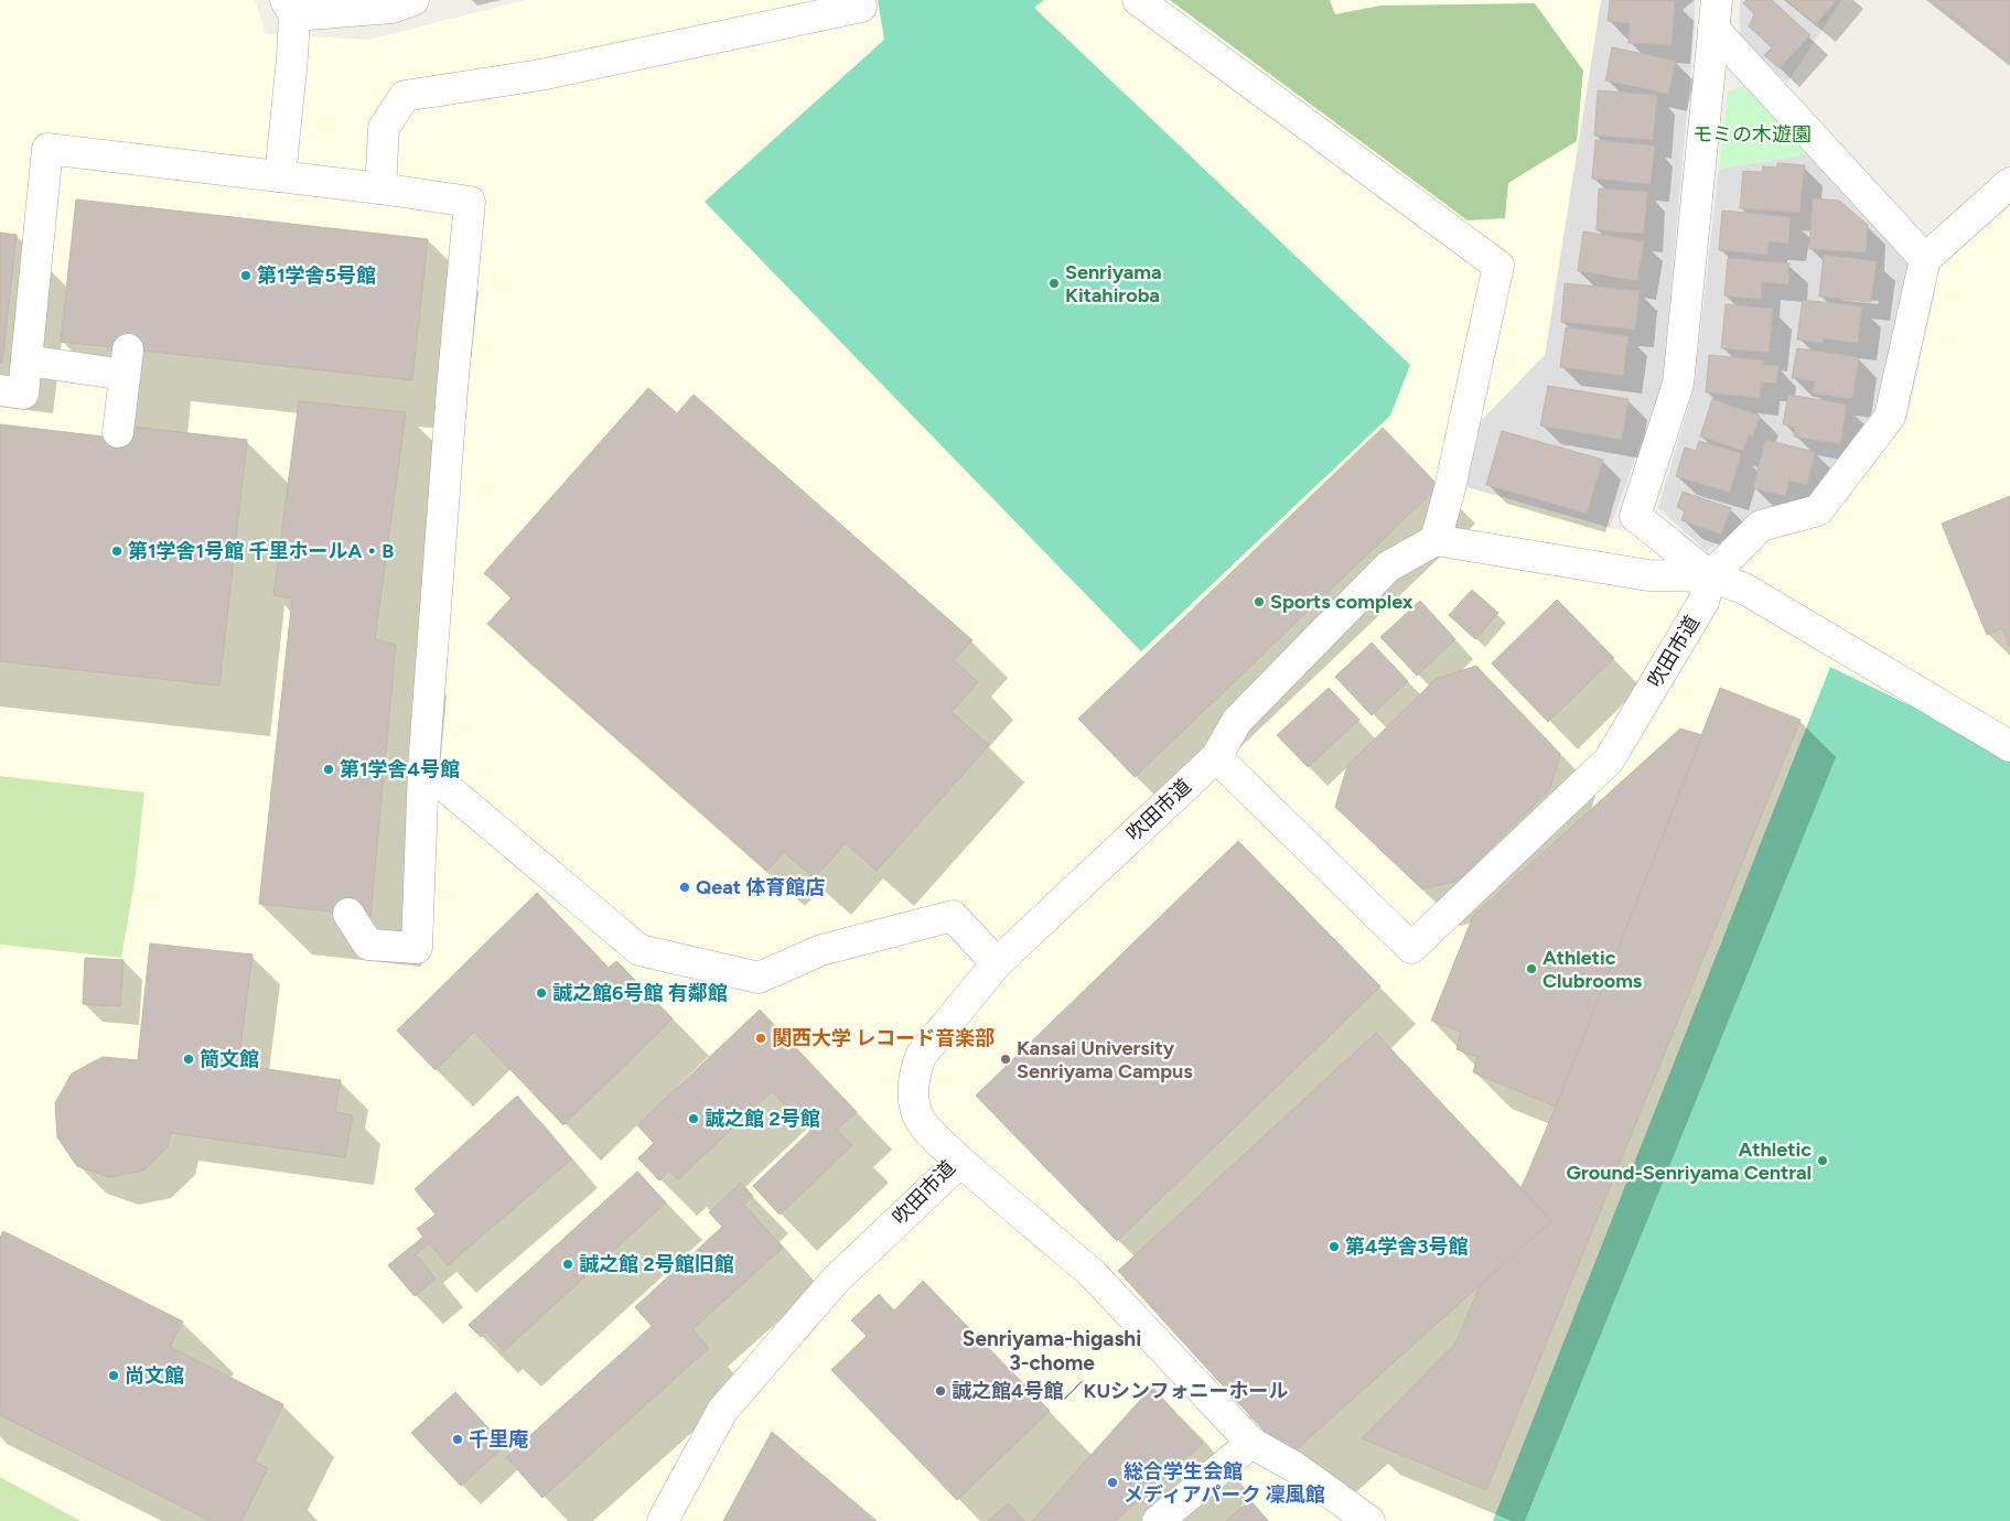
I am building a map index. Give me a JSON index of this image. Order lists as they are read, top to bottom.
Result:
{
  "streets": {
    "street": ["吹田市道"]
  },
  "districts": ["Senriyama-higashi 3-chome"],
  "parks": ["モミの木遊園"],
  "places": [
    "第1学舎5号館",
    "Senriyama Kitahiroba",
    "第1学舎1号館 千里ホールA・B",
    "Sports complex",
    "第1学舎4号館",
    "Qeat 体育館店",
    "Athletic Clubrooms",
    "誠之館6号館 有鄰館",
    "関西大学 レコード音楽部",
    "簡文館",
    "Kansai University Senriyama Campus",
    "誠之館 2号館",
    "Athletic Ground-Senriyama Central",
    "第4学舎3号館",
    "誠之館 2号館旧館",
    "尚文館",
    "誠之館4号館／KUシンフォニーホール",
    "千里庵",
    "総合学生会館 メディアパーク 凜風館"
  ]
}
